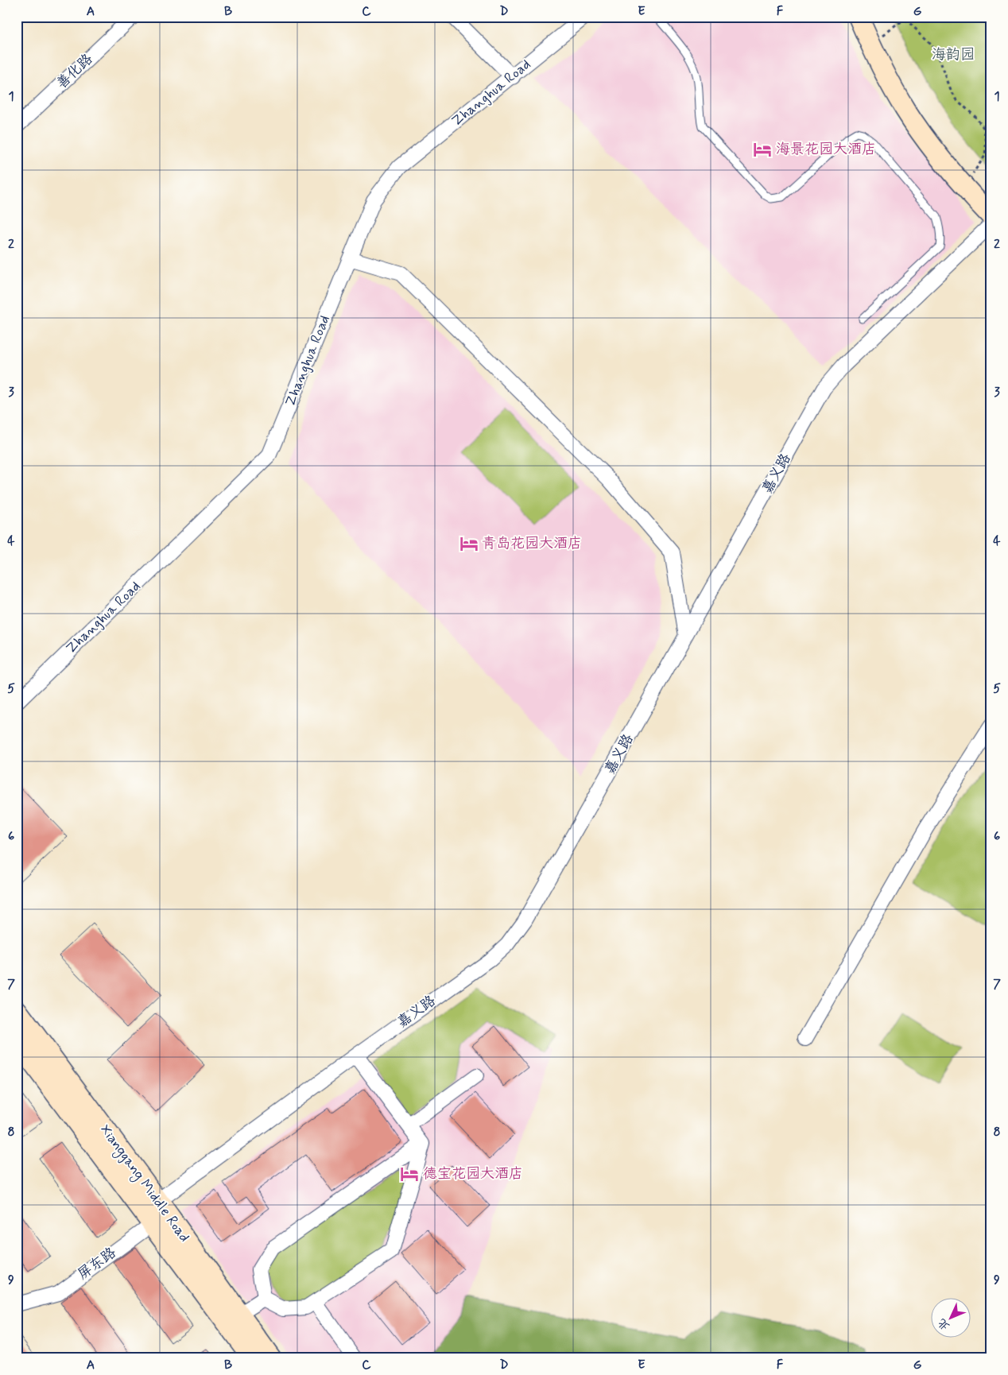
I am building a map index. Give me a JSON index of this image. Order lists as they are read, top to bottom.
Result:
{
  "streets": {
    "main road": ["Xianggang Middle Road"],
    "street": [
      "善化路",
      "Zhanghua Road",
      "嘉义路",
      "屏东路"
    ]
  },
  "crossings": [
    ["嘉义路", "Xianggang Middle Road"],
    ["Xianggang Middle Road", "屏东路"]
  ],
  "parks": ["海韵园"],
  "places": {
    "hotel": ["海景花园大酒店", "青岛花园大酒店", "德宝花园大酒店"]
  },
  "north": "bottom left",
  "grid": {
    "columns": [
      "A",
      "B",
      "C",
      "D",
      "E",
      "F",
      "G"
    ],
    "rows": [
      "1",
      "2",
      "3",
      "4",
      "5",
      "6",
      "7",
      "8",
      "9"
    ]
  }
}
